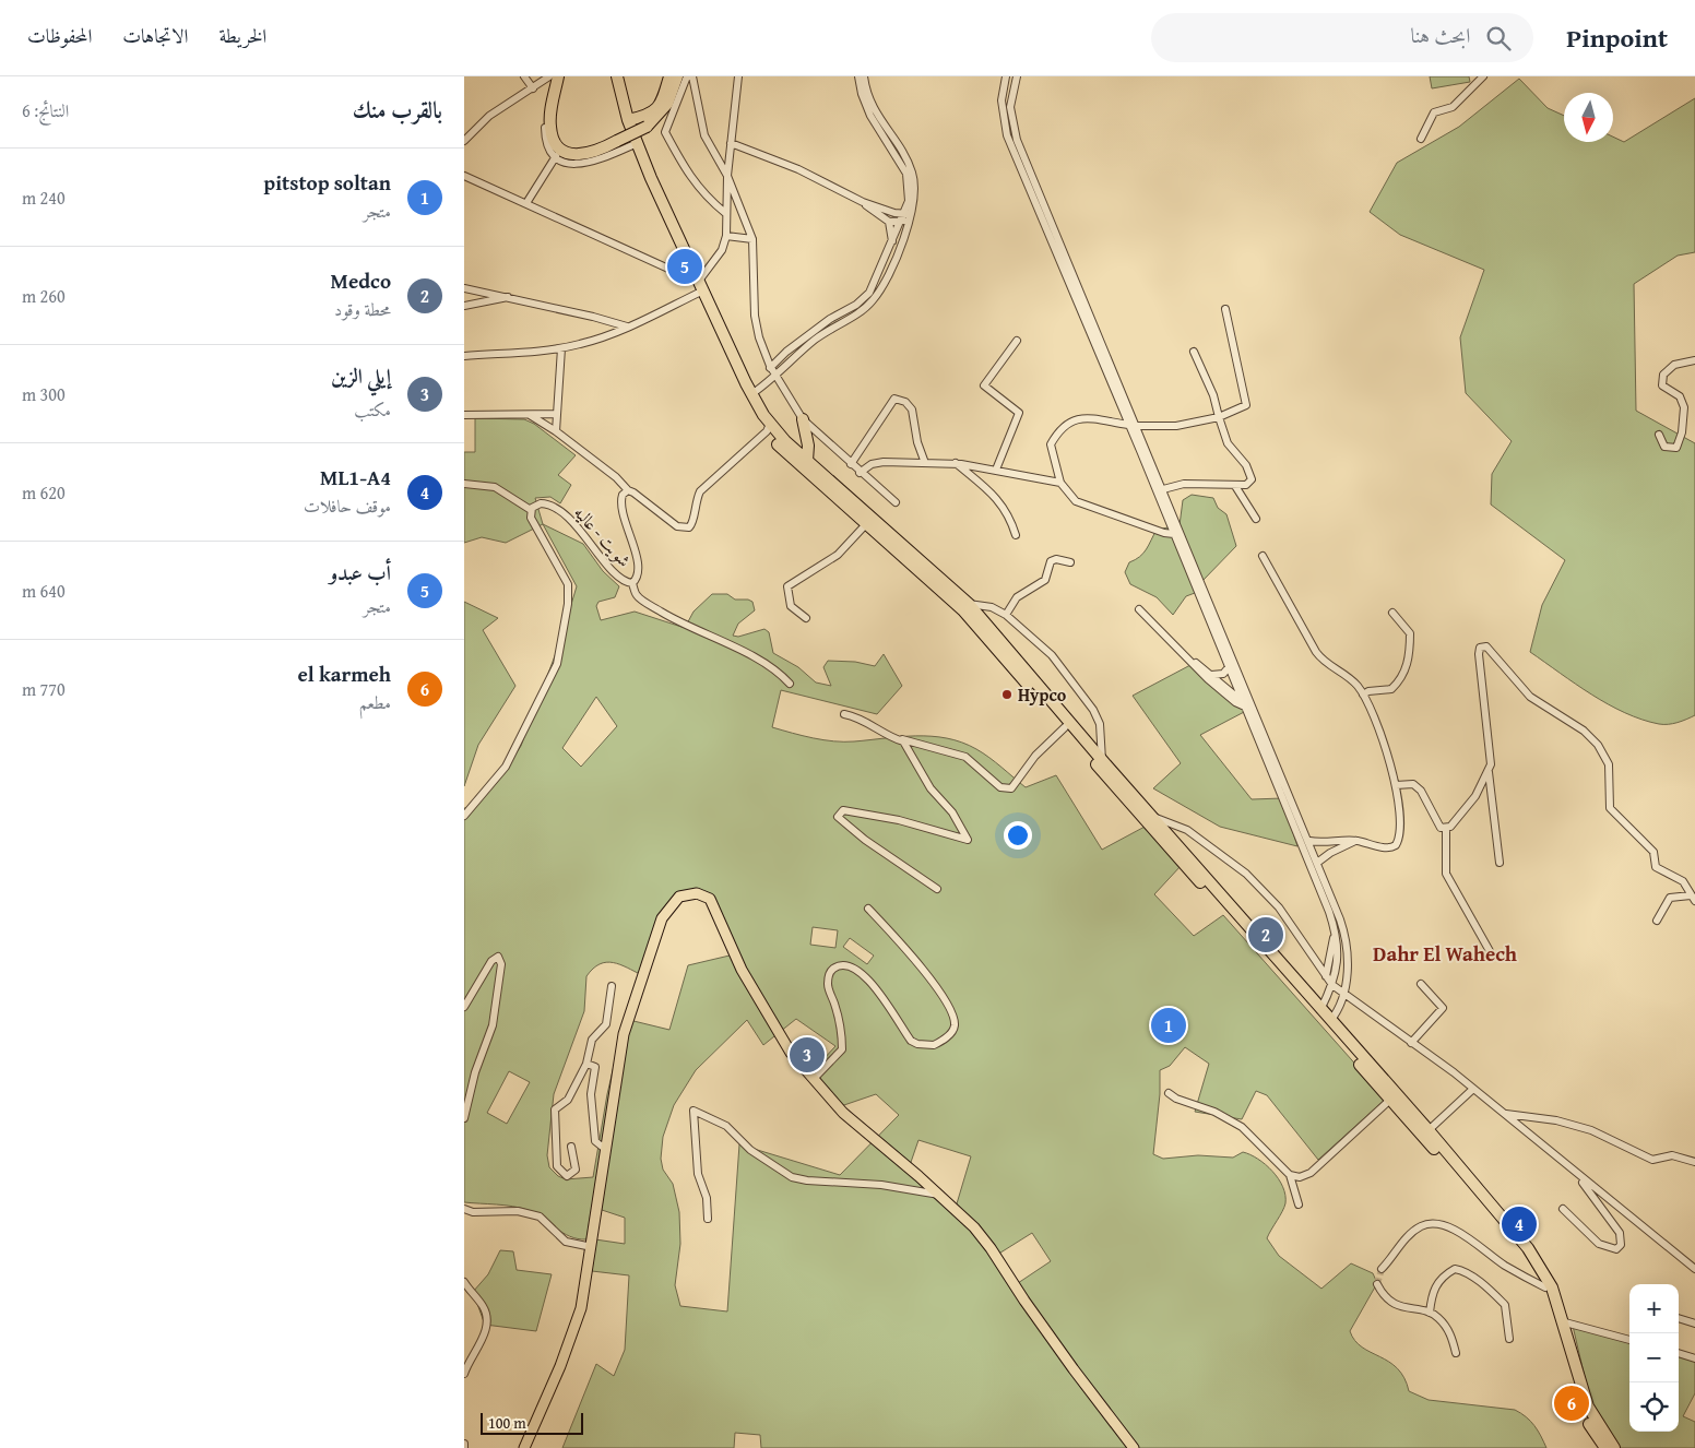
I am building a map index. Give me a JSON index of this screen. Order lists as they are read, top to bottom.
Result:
{
  "streets": {
    "street": ["شويت - عاليه"]
  },
  "districts": ["Dahr El Wahech"],
  "places": ["Hypco"],
  "scale_bar": "100 m",
  "north": "bottom",
  "page": {
    "header": "Pinpoint",
    "search": "ابحث هنا",
    "nav": ["الخريطة", "الاتجاهات", "المحفوظات"],
    "heading": ["بالقرب منك", "النتائج: 6"],
    "list": [
      {
        "mark": "1",
        "name": "pitstop soltan",
        "note": "متجر",
        "value": "240 m"
      },
      {
        "mark": "2",
        "name": "Medco",
        "note": "محطة وقود",
        "value": "260 m"
      },
      {
        "mark": "3",
        "name": "إيلي الزين",
        "note": "مكتب",
        "value": "300 m"
      },
      {
        "mark": "4",
        "name": "ML1-A4",
        "note": "موقف حافلات",
        "value": "620 m"
      },
      {
        "mark": "5",
        "name": "أب عبدو",
        "note": "متجر",
        "value": "640 m"
      },
      {
        "mark": "6",
        "name": "el karmeh",
        "note": "مطعم",
        "value": "770 m"
      }
    ],
    "pins": [
      "5",
      "2",
      "1",
      "3",
      "4",
      "6"
    ],
    "map_buttons": ["+", "−"],
    "scale": "100 m"
  }
}
